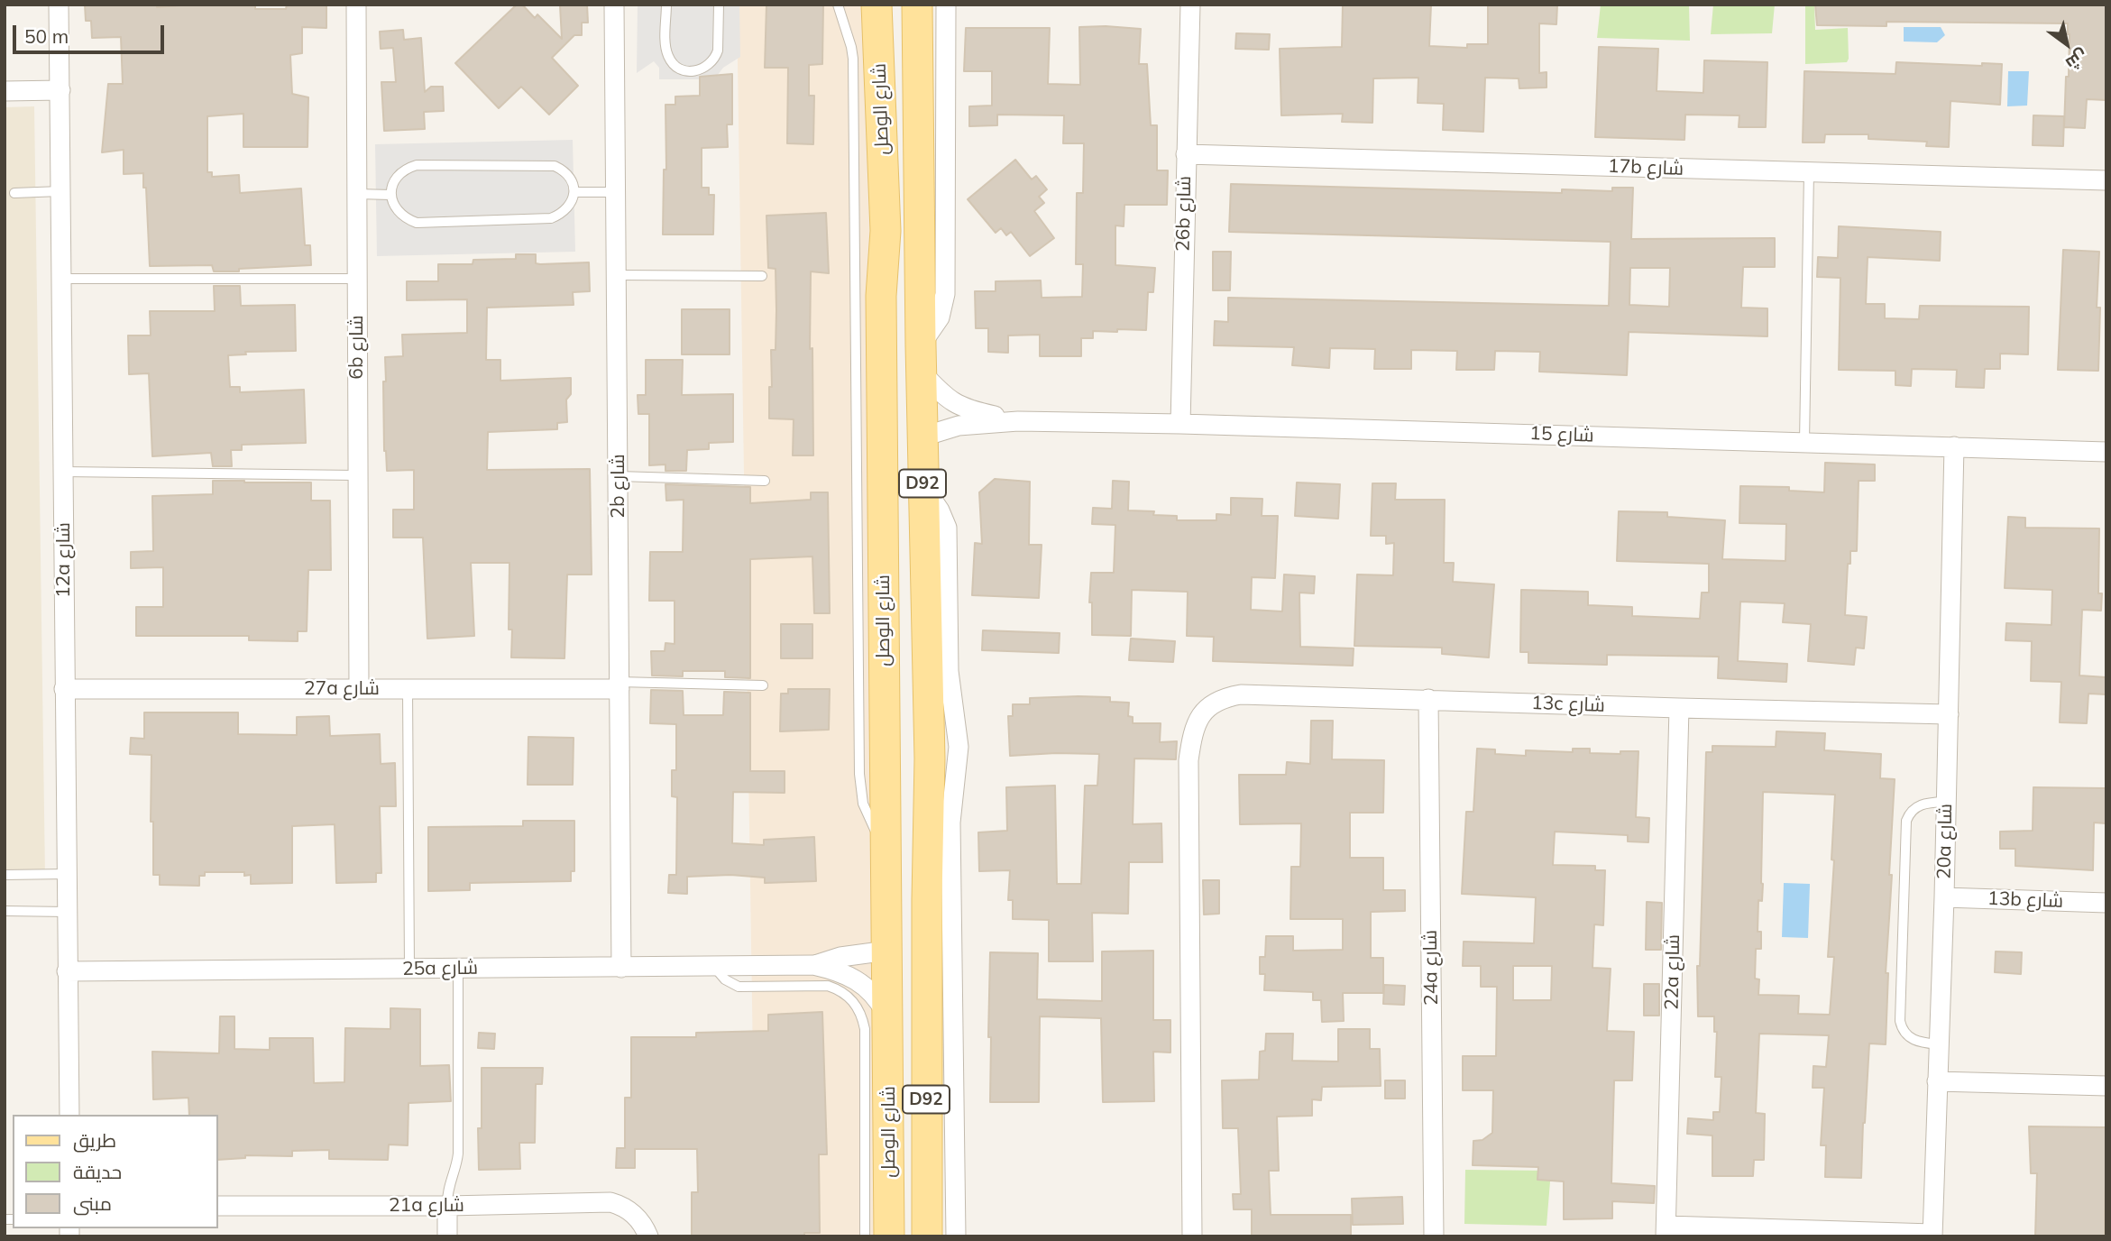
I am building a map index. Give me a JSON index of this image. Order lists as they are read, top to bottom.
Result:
{
  "streets": {
    "main road": ["شارع الوصل", "D92"],
    "street": [
      "17b شارع",
      "26b شارع",
      "6b شارع",
      "شارع 15",
      "2b شارع",
      "12a شارع",
      "27a شارع",
      "13c شارع",
      "20a شارع",
      "13b شارع",
      "24a شارع",
      "25a شارع",
      "22a شارع",
      "21a شارع"
    ]
  },
  "crossings": [
    ["شارع الوصل", "شارع 15"],
    ["شارع الوصل", "25a شارع"],
    ["17b شارع", "26b شارع"],
    ["26b شارع", "شارع 15"],
    ["6b شارع", "27a شارع"],
    ["شارع 15", "20a شارع"],
    ["2b شارع", "27a شارع"],
    ["2b شارع", "25a شارع"],
    ["12a شارع", "27a شارع"],
    ["12a شارع", "25a شارع"],
    ["13c شارع", "20a شارع"],
    ["13c شارع", "24a شارع"],
    ["13c شارع", "22a شارع"],
    ["20a شارع", "13b شارع"]
  ],
  "legend": ["طريق", "حديقة", "مبنى"],
  "scale_bar": "50 m",
  "north": "bottom right"
}
